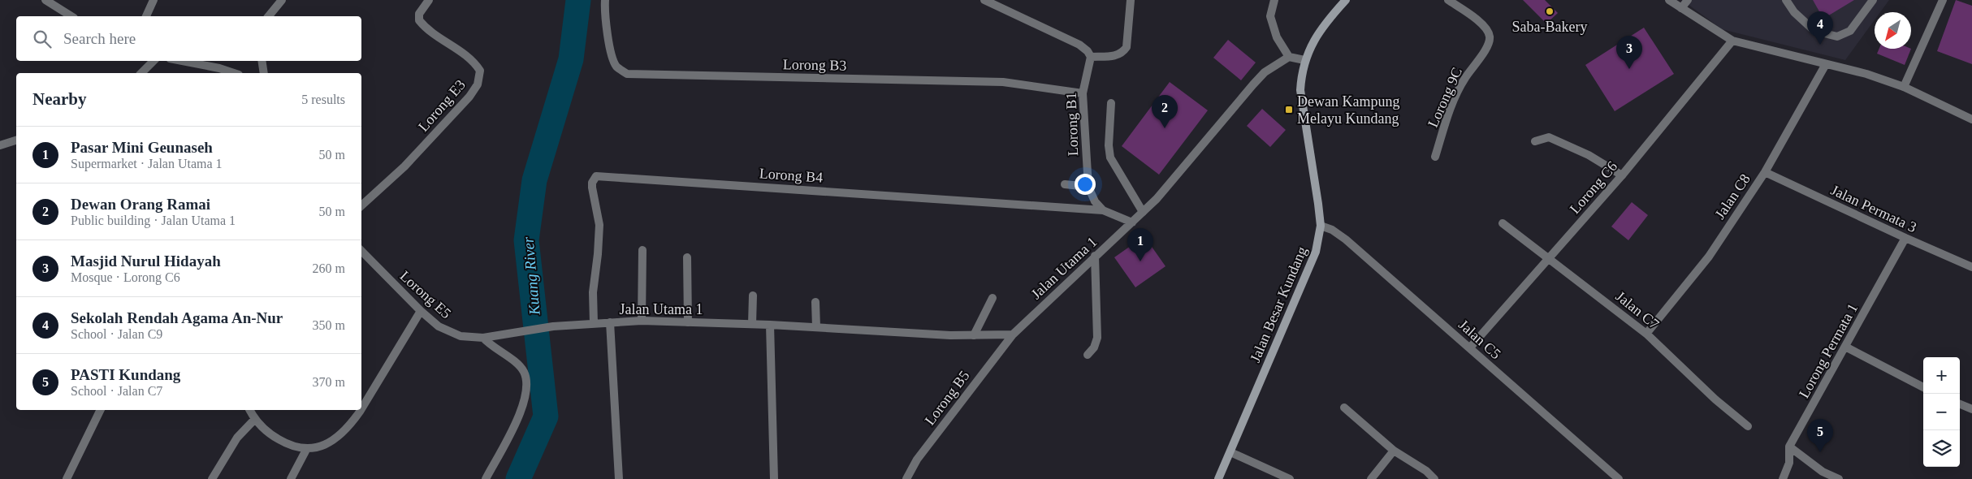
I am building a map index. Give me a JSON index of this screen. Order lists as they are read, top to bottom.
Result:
{
  "streets": {
    "main road": ["Jalan Besar Kundang"],
    "street": [
      "Lorong B3",
      "Lorong 9C",
      "Lorong E3",
      "Lorong B1",
      "Lorong B4",
      "Lorong C6",
      "Jalan C8",
      "Jalan Permata 3",
      "Jalan Utama 1",
      "Lorong E5",
      "Jalan C7",
      "Jalan C5",
      "Lorong Permata 1",
      "Lorong B5"
    ]
  },
  "crossings": [
    ["Lorong B3", "Lorong B1"],
    ["Lorong B1", "Lorong B4"],
    ["Lorong B4", "Jalan Utama 1"],
    ["Lorong C6", "Jalan C7"],
    ["Lorong C6", "Jalan C5"],
    ["Jalan C8", "Jalan Permata 3"],
    ["Jalan C8", "Jalan C7"],
    ["Jalan Permata 3", "Lorong Permata 1"],
    ["Jalan Utama 1", "Lorong E5"],
    ["Jalan Utama 1", "Lorong B5"],
    ["Jalan Besar Kundang", "Jalan C5"]
  ],
  "water": ["Kuang River"],
  "places": {
    "other": ["Saba-Bakery"],
    "transit": ["Dewan Kampung Melayu Kundang"]
  },
  "north": "bottom left",
  "page": {
    "pins": [
      "4",
      "3",
      "2",
      "1",
      "5"
    ],
    "search": "Search here",
    "heading": ["Nearby", "5 results"],
    "list": [
      {
        "mark": "1",
        "name": "Pasar Mini Geunaseh",
        "note": "Supermarket · Jalan Utama 1",
        "value": "50 m"
      },
      {
        "mark": "2",
        "name": "Dewan Orang Ramai",
        "note": "Public building · Jalan Utama 1",
        "value": "50 m"
      },
      {
        "mark": "3",
        "name": "Masjid Nurul Hidayah",
        "note": "Mosque · Lorong C6",
        "value": "260 m"
      },
      {
        "mark": "4",
        "name": "Sekolah Rendah Agama An-Nur",
        "note": "School · Jalan C9",
        "value": "350 m"
      },
      {
        "mark": "5",
        "name": "PASTI Kundang",
        "note": "School · Jalan C7",
        "value": "370 m"
      }
    ],
    "map_buttons": ["+", "−"]
  }
}
